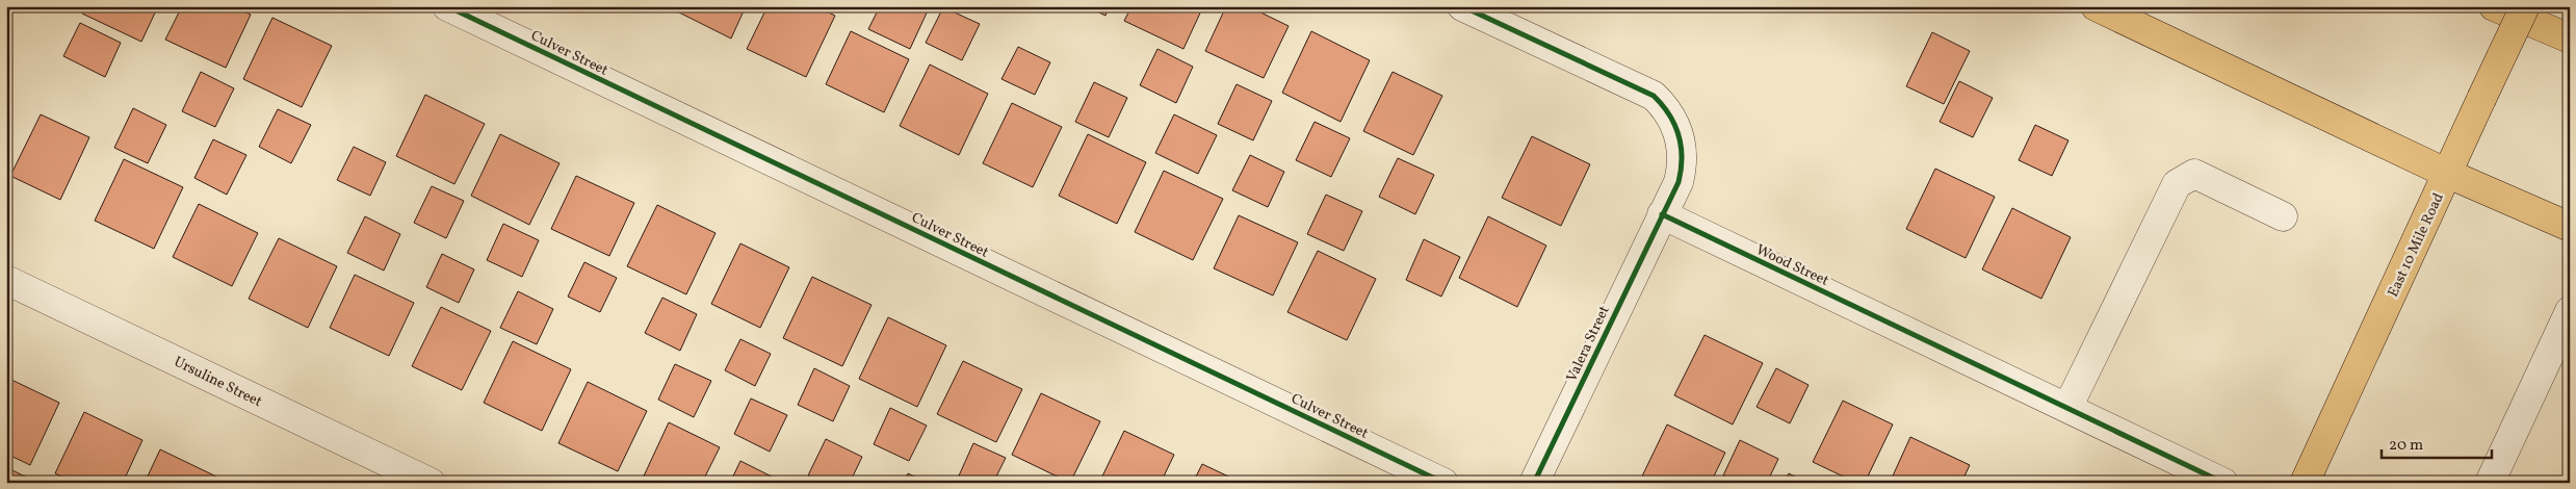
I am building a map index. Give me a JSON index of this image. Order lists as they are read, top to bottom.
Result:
{
  "streets": {
    "main road": ["East 10 Mile Road"],
    "street": [
      "Culver Street",
      "Wood Street",
      "Valera Street",
      "Ursuline Street"
    ]
  },
  "crossings": [
    ["Wood Street", "Valera Street"]
  ],
  "scale_bar": "20 m"
}
